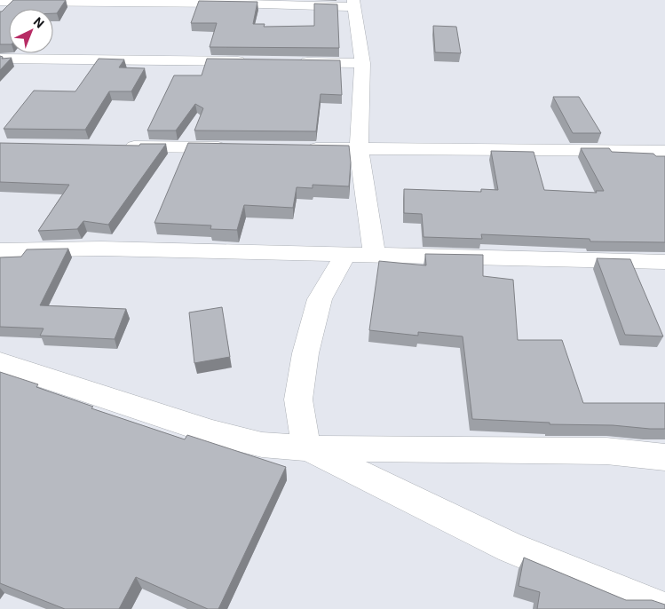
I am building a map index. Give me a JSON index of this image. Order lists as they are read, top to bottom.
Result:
{
  "north": "top right"
}
